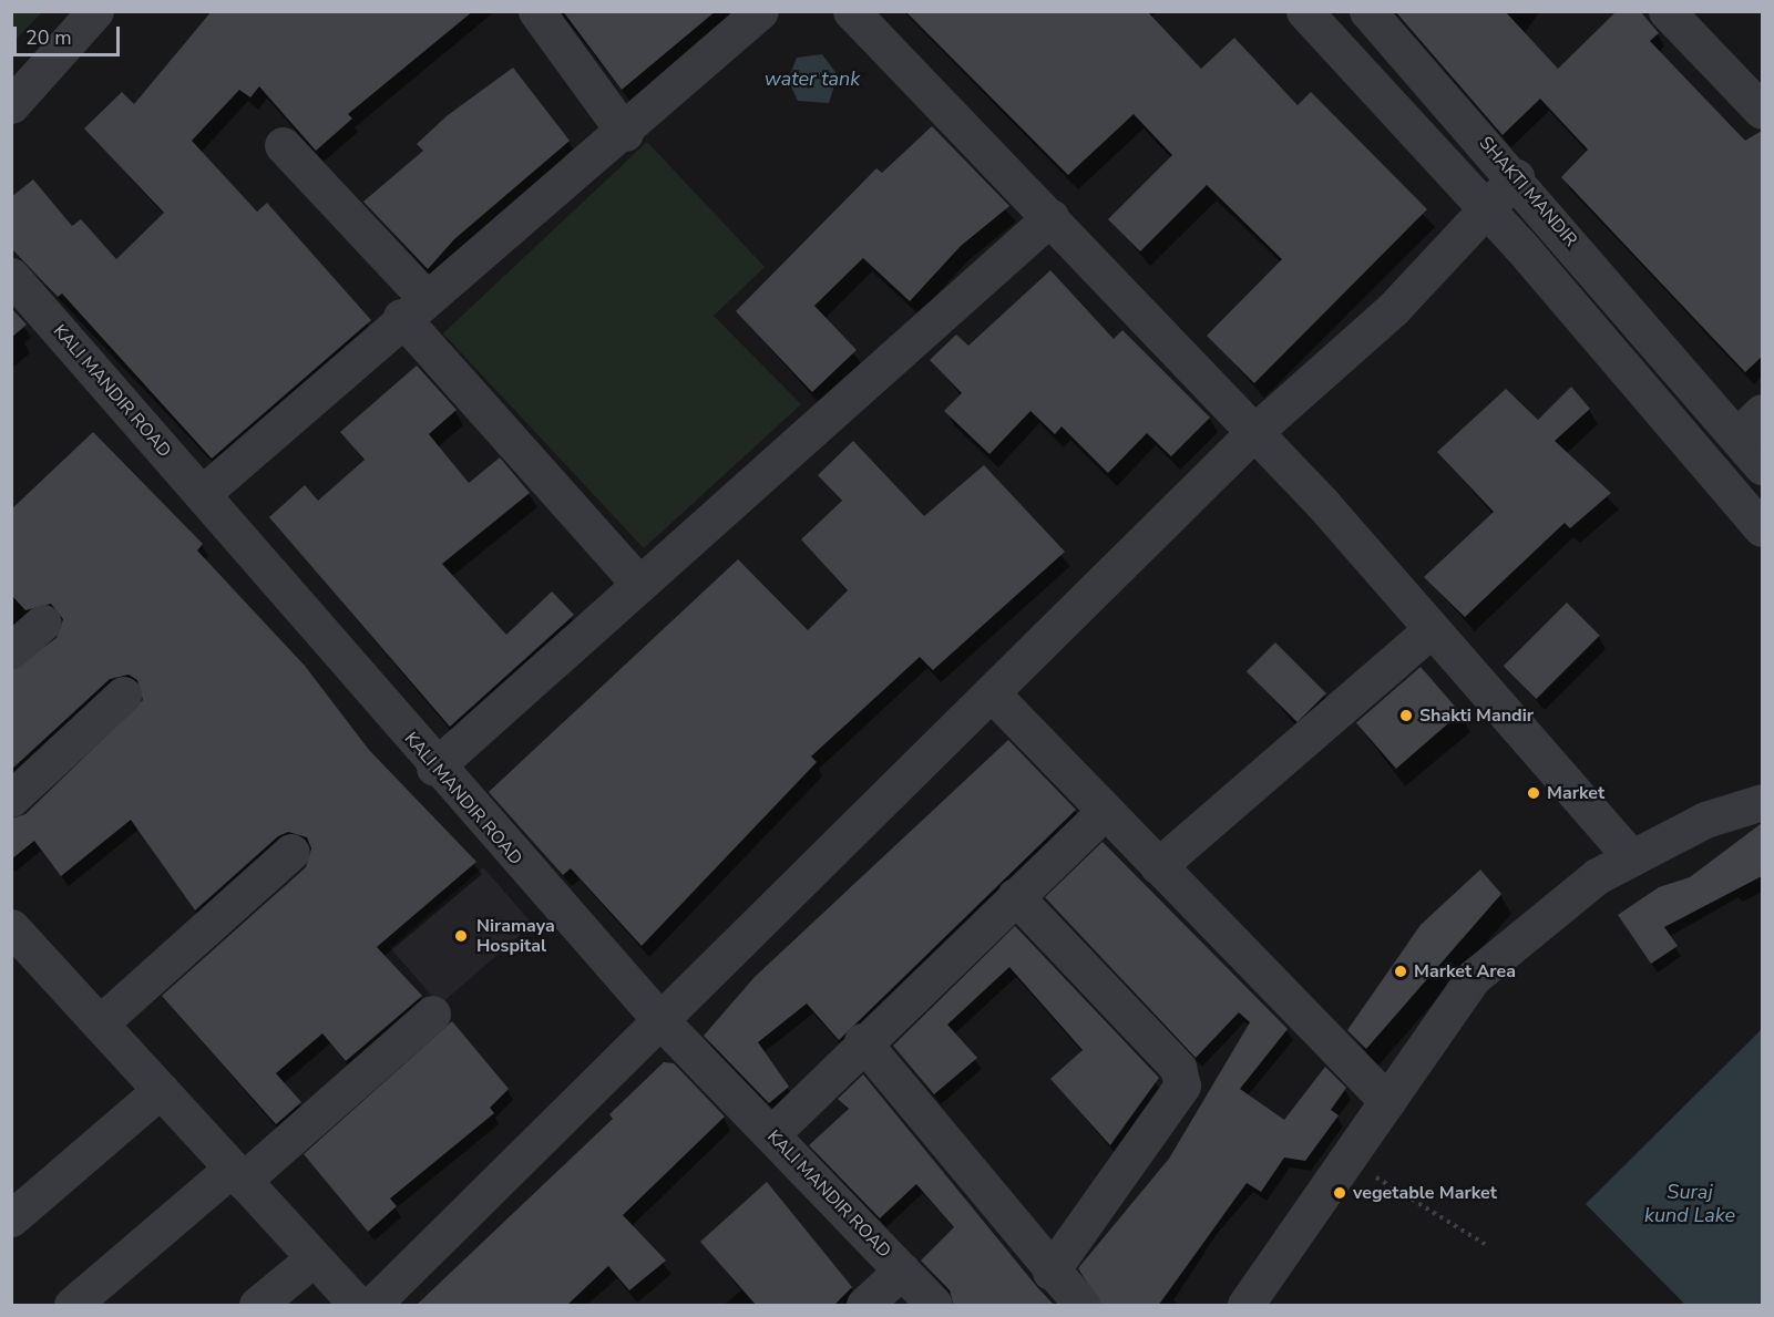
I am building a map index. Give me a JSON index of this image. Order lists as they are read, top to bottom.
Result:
{
  "streets": {
    "street": ["SHAKTI MANDIR", "KALI MANDIR ROAD"]
  },
  "water": ["water tank", "Suraj kund Lake"],
  "places": [
    "Shakti Mandir",
    "Market",
    "Niramaya Hospital",
    "Market Area",
    "vegetable Market"
  ],
  "scale_bar": "20 m"
}
